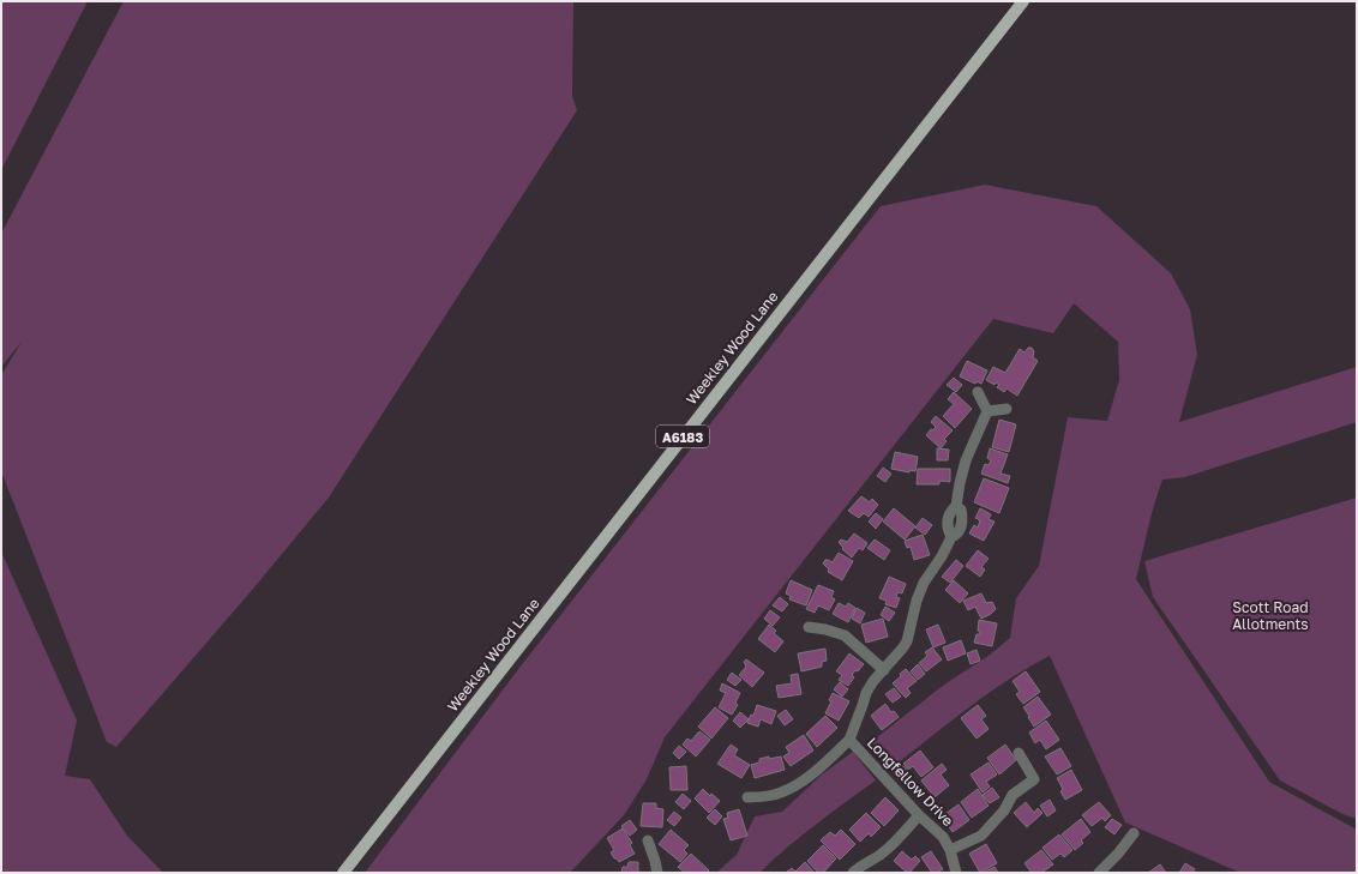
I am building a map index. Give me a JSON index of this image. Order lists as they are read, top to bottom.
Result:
{
  "streets": {
    "main road": ["Weekley Wood Lane", "A6183"],
    "street": ["Longfellow Drive"]
  },
  "parks": ["Scott Road Allotments"]
}
